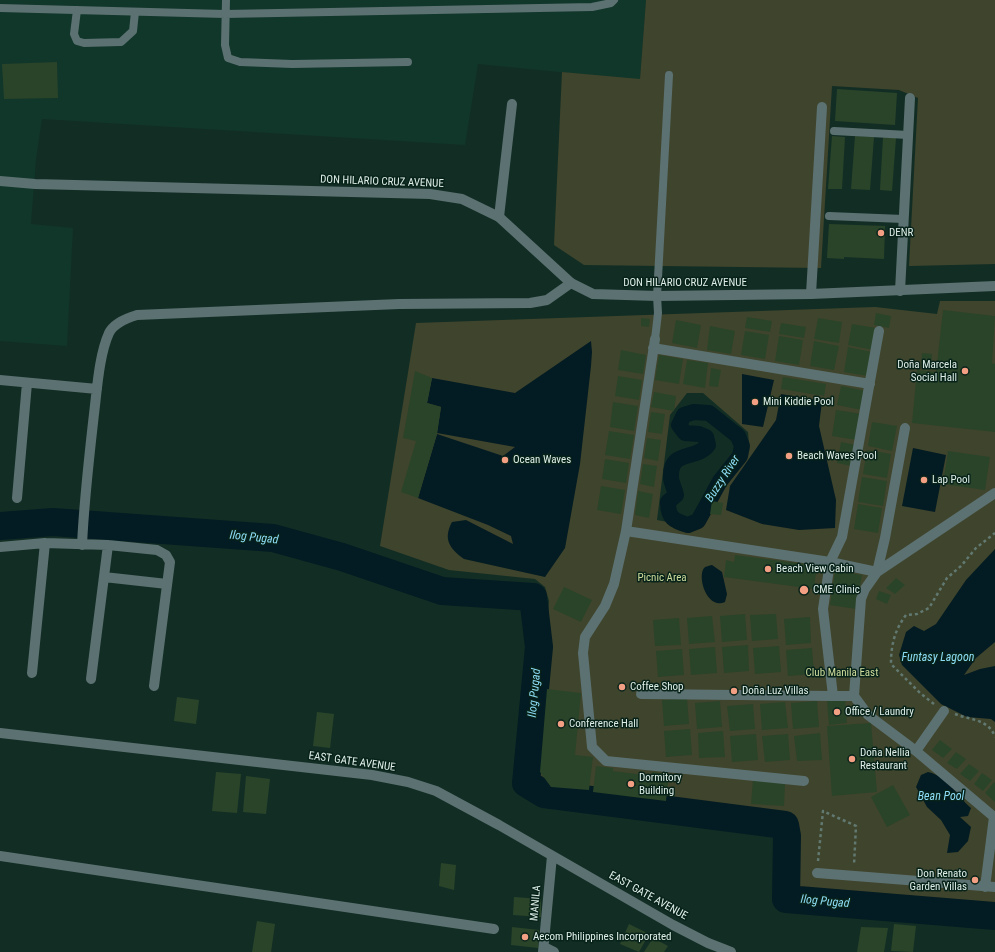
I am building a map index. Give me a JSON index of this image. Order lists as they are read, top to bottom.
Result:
{
  "streets": {
    "street": ["DON HILARIO CRUZ AVENUE", "EAST GATE AVENUE", "MANILA"]
  },
  "crossings": [
    ["EAST GATE AVENUE", "MANILA"]
  ],
  "water": [
    "Buzzy River",
    "Ilog Pugad",
    "Funtasy Lagoon",
    "Bean Pool"
  ],
  "parks": ["Picnic Area", "Club Manila East"],
  "places": [
    "DENR",
    "Doña Marcela Social Hall",
    "Mini Kiddie Pool",
    "Beach Waves Pool",
    "Ocean Waves",
    "Lap Pool",
    "Beach View Cabin",
    "CME Clinic",
    "Coffee Shop",
    "Doña Luz Villas",
    "Office / Laundry",
    "Conference Hall",
    "Doña Nellia Restaurant",
    "Dormitory Building",
    "Don Renato Garden Villas",
    "Aecom Philippines Incorporated"
  ]
}
